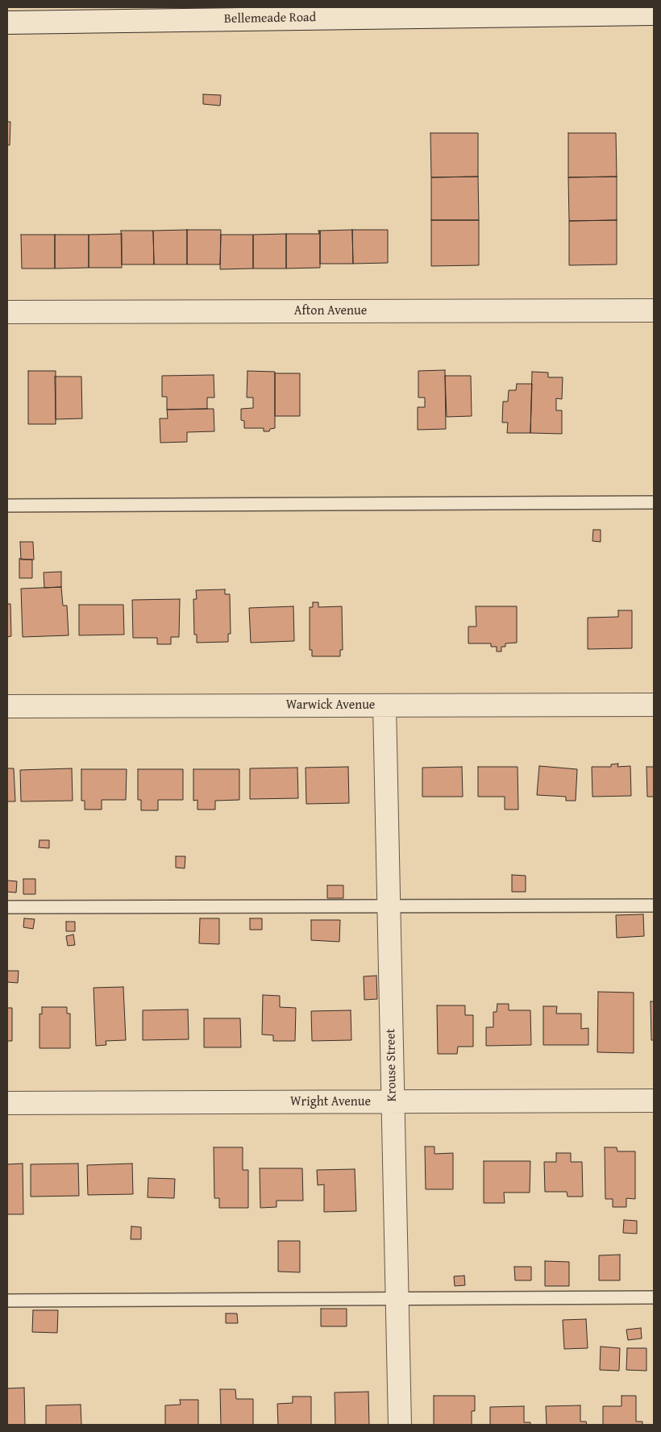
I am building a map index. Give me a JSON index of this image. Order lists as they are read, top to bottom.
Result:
{
  "streets": {
    "street": [
      "Bellemeade Road",
      "Afton Avenue",
      "Warwick Avenue",
      "Krouse Street",
      "Wright Avenue"
    ]
  },
  "crossings": [
    ["Warwick Avenue", "Krouse Street"],
    ["Krouse Street", "Wright Avenue"]
  ]
}
